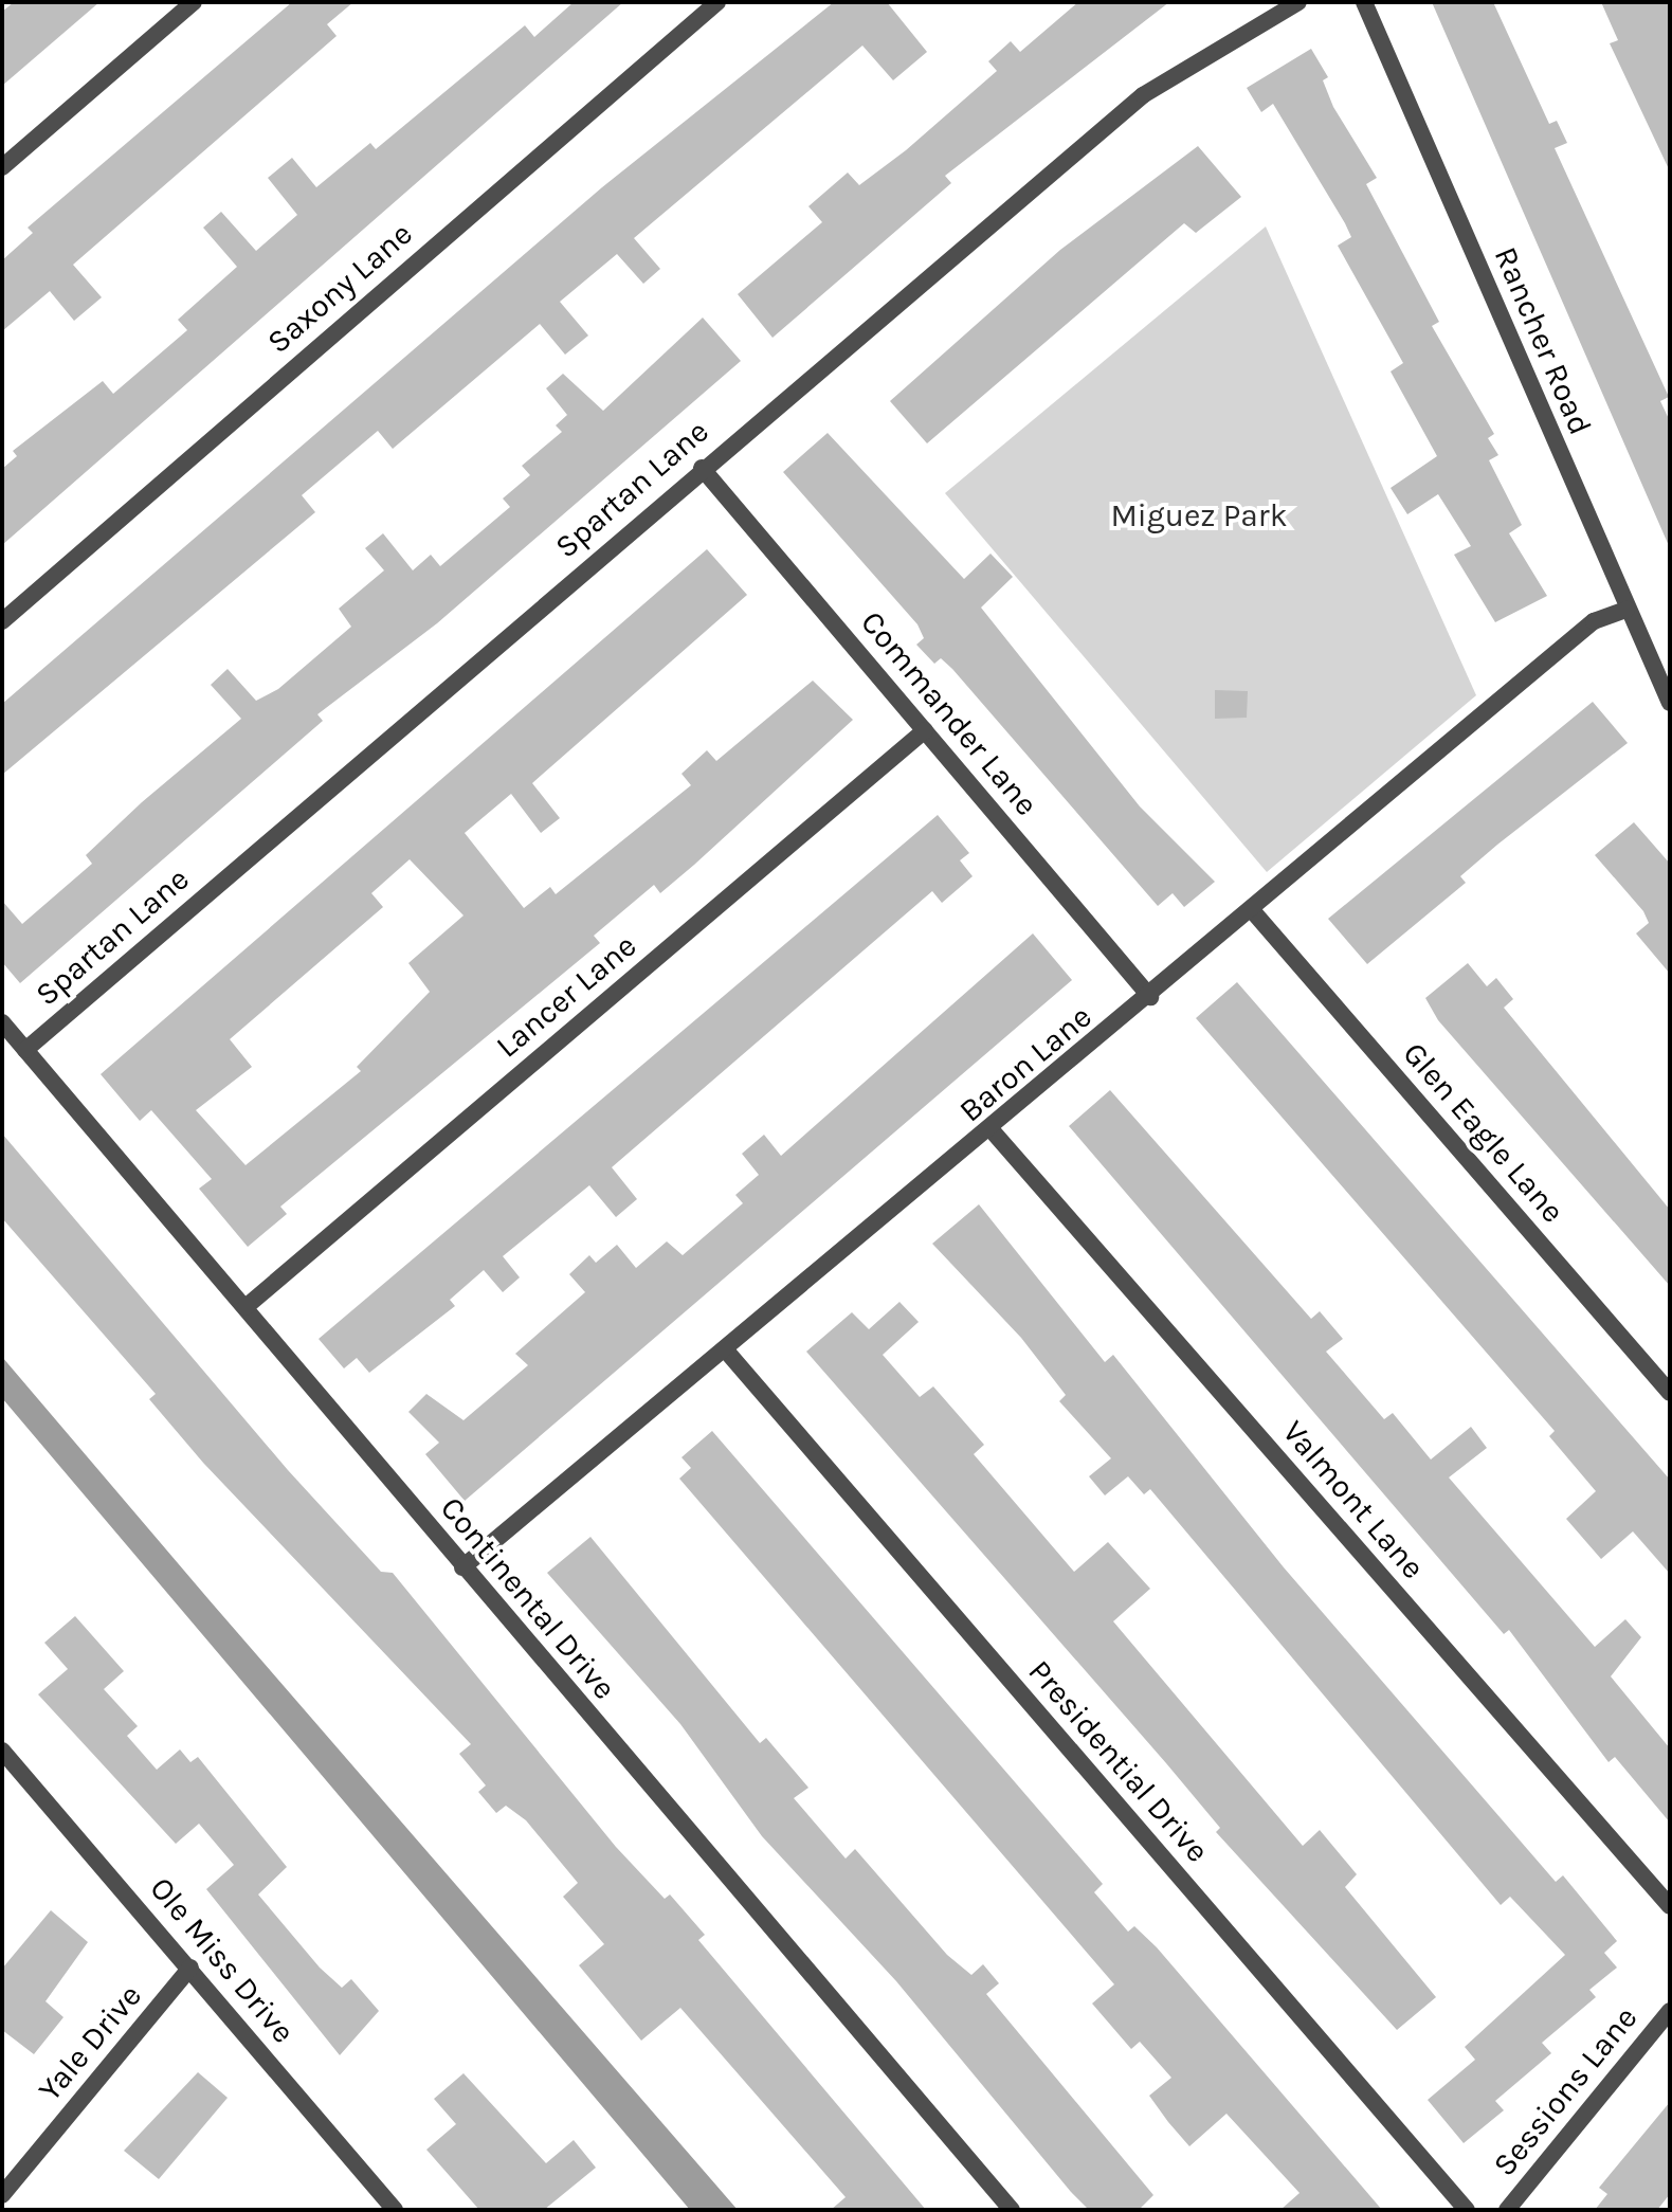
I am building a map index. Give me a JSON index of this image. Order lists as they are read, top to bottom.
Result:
{
  "streets": {
    "street": [
      "Saxony Lane",
      "Rancher Road",
      "Spartan Lane",
      "Commander Lane",
      "Lancer Lane",
      "Baron Lane",
      "Glen Eagle Lane",
      "Valmont Lane",
      "Continental Drive",
      "Presidential Drive",
      "Ole Miss Drive",
      "Yale Drive",
      "Sessions Lane"
    ]
  },
  "crossings": [
    ["Rancher Road", "Baron Lane"],
    ["Spartan Lane", "Commander Lane"],
    ["Spartan Lane", "Continental Drive"],
    ["Commander Lane", "Lancer Lane"],
    ["Commander Lane", "Baron Lane"],
    ["Lancer Lane", "Continental Drive"],
    ["Baron Lane", "Glen Eagle Lane"],
    ["Baron Lane", "Valmont Lane"],
    ["Baron Lane", "Continental Drive"],
    ["Baron Lane", "Presidential Drive"],
    ["Ole Miss Drive", "Yale Drive"]
  ],
  "parks": ["Miguez Park"]
}
